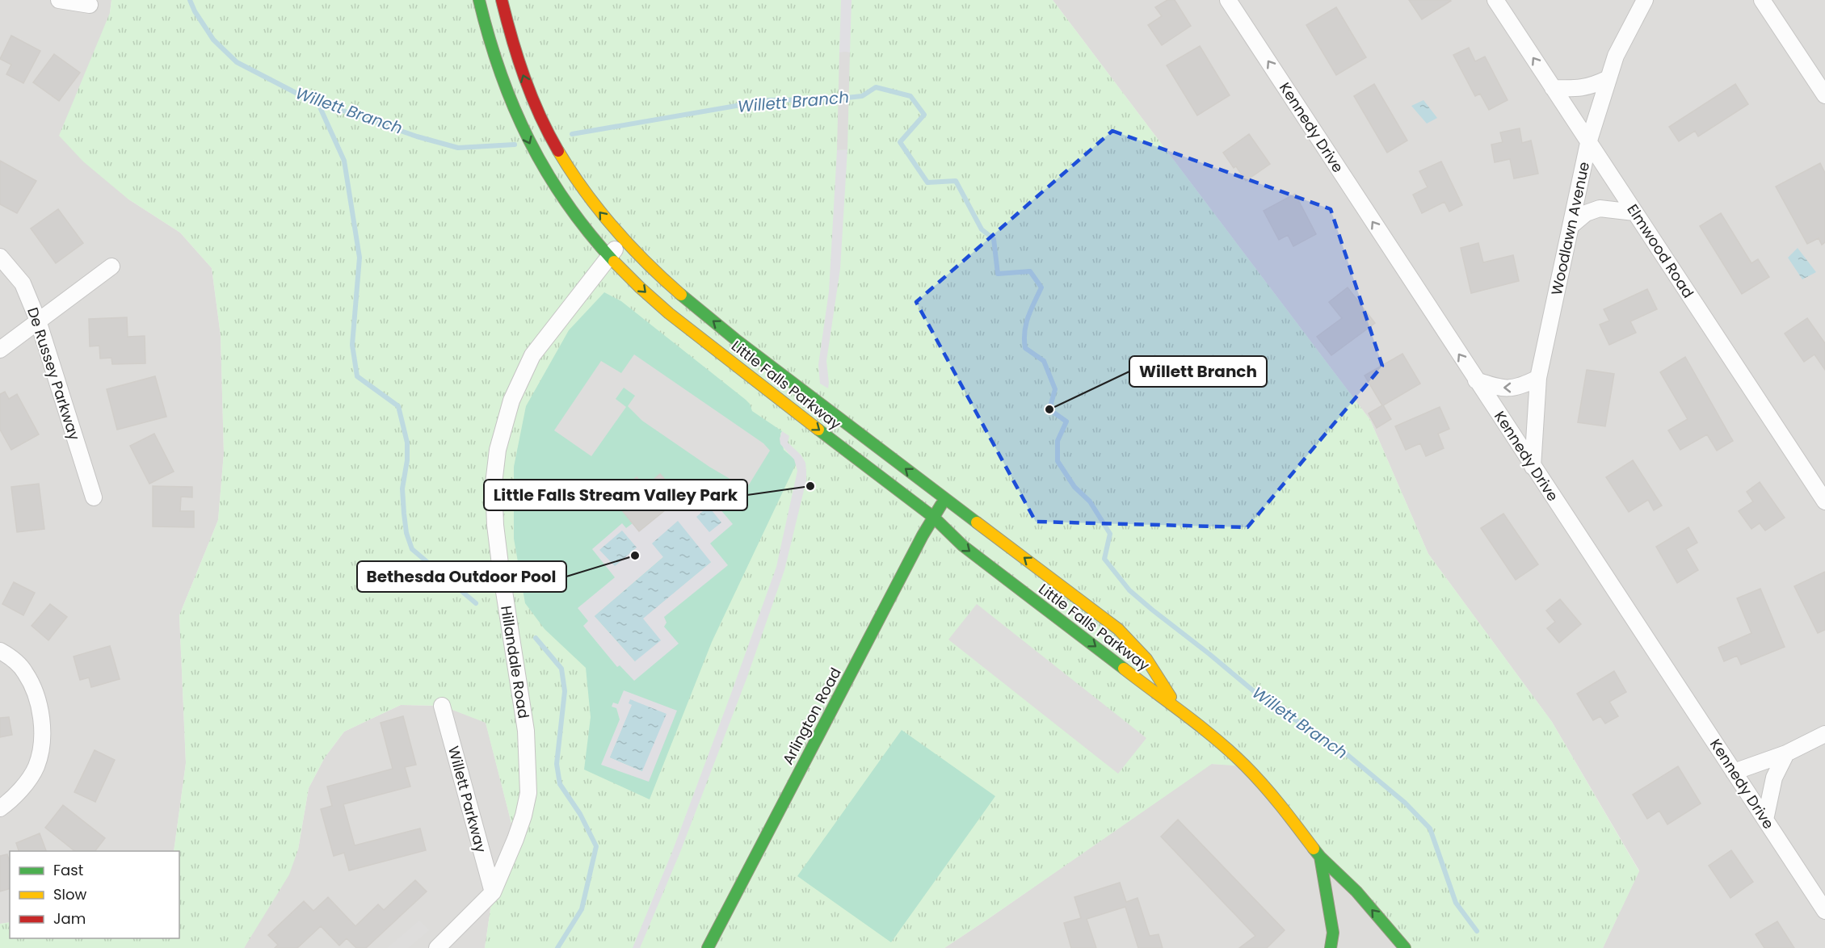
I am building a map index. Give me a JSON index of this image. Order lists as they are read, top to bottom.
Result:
{
  "streets": {
    "main road": ["Little Falls Parkway", "Arlington Road"],
    "street": [
      "Kennedy Drive",
      "Woodlawn Avenue",
      "Elmwood Road",
      "De Russey Parkway",
      "Hillandale Road",
      "Willett Parkway"
    ]
  },
  "crossings": [
    ["Kennedy Drive", "Woodlawn Avenue"],
    ["Woodlawn Avenue", "Elmwood Road"],
    ["Little Falls Parkway", "Hillandale Road"],
    ["Little Falls Parkway", "Arlington Road"],
    ["Hillandale Road", "Willett Parkway"]
  ],
  "one_way": ["Kennedy Drive"],
  "water": ["Willett Branch"],
  "places": ["Willett Branch", "Little Falls Stream Valley Park", "Bethesda Outdoor Pool"],
  "legend": ["Fast", "Slow", "Jam"]
}
